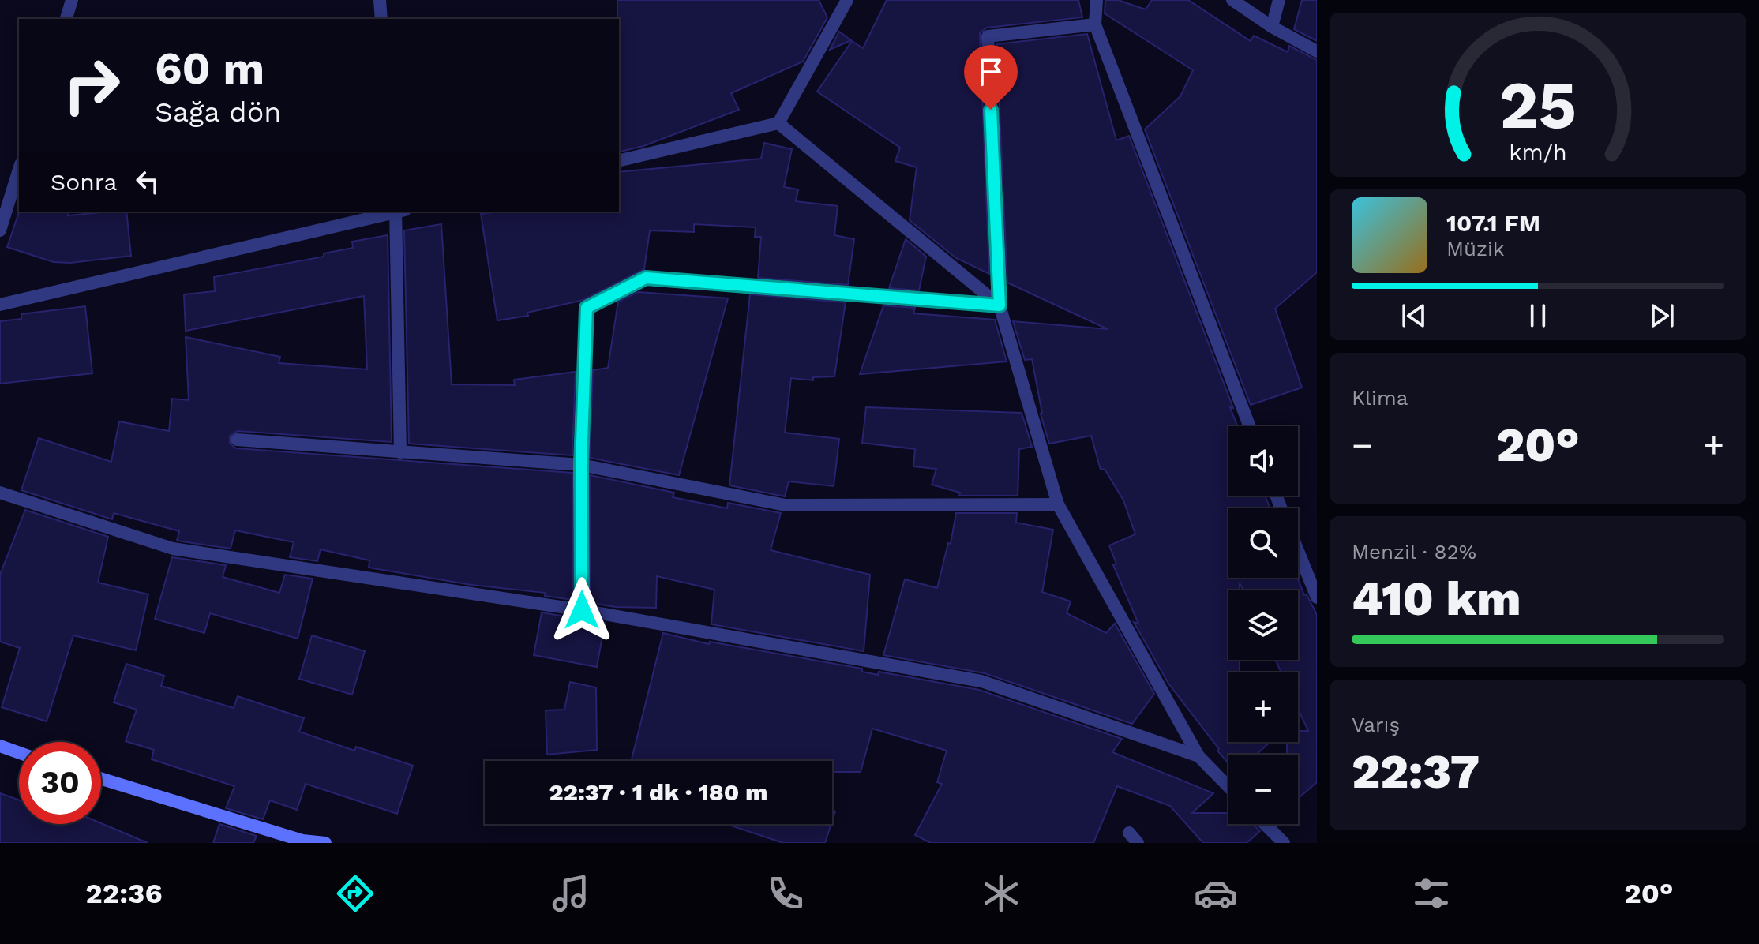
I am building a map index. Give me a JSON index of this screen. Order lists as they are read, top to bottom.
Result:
{
  "page": {
    "turn": ["60 m", "Sağa dön"],
    "then": "Sonra",
    "song": ["107.1 FM", "Müzik"],
    "tile": [
      "Klima",
      ["Menzil · 82%", "410 km"],
      ["Varış", "22:37"]
    ],
    "heat": ["−", "20°", "+"],
    "map_buttons": ["+", "−"],
    "limit": "30",
    "trip": "22:37 · 1 dk · 180 m",
    "tabs": ["22:36", "20°"],
    "gauge": ["25", "km/h"]
  }
}
